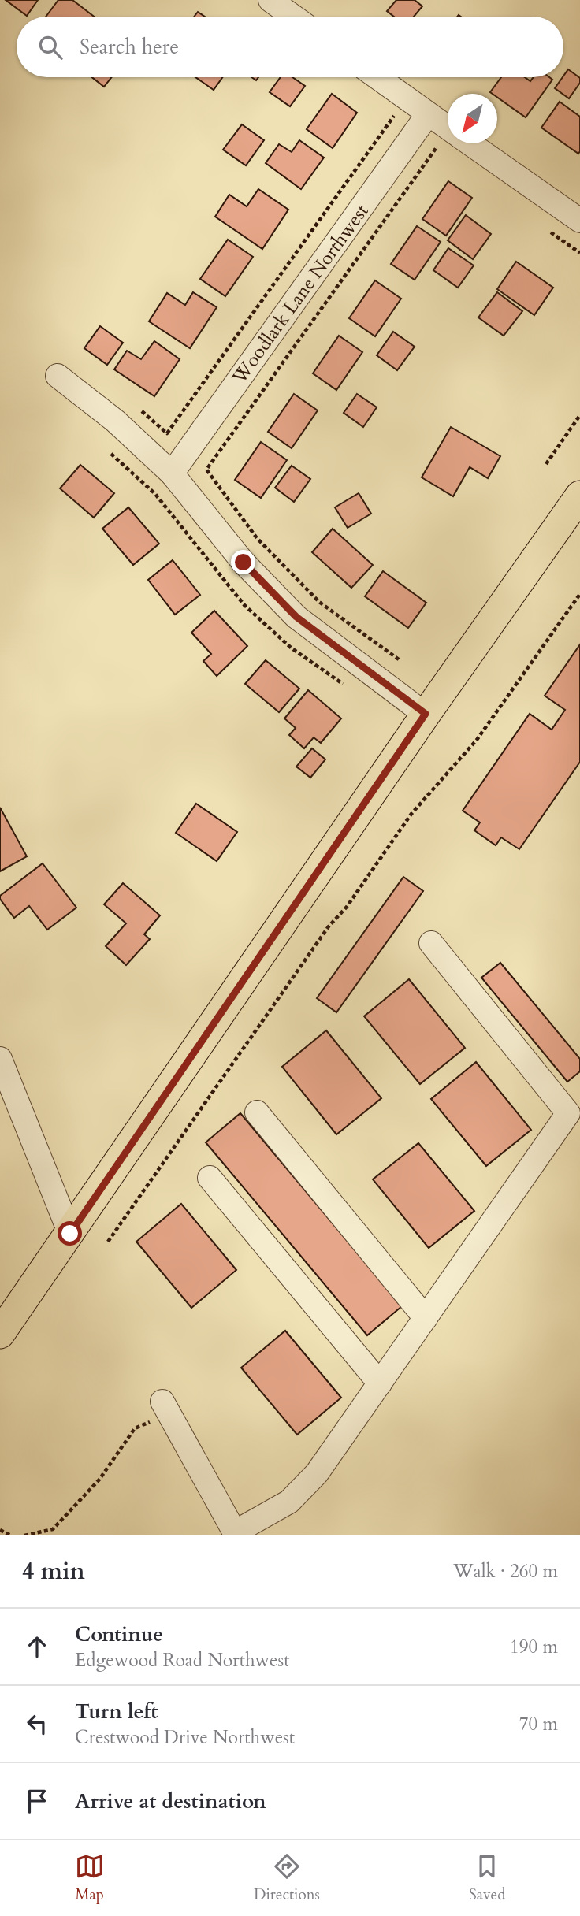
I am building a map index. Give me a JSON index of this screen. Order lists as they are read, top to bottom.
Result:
{
  "streets": {
    "street": ["Woodlark Lane Northwest"]
  },
  "north": "bottom left",
  "page": {
    "search": "Search here",
    "heading": ["4 min", "Walk · 260 m"],
    "list": [
      ["Continue", "Edgewood Road Northwest", "190 m"],
      ["Turn left", "Crestwood Drive Northwest", "70 m"],
      "Arrive at destination"
    ],
    "nav": ["Map", "Directions", "Saved"]
  }
}
